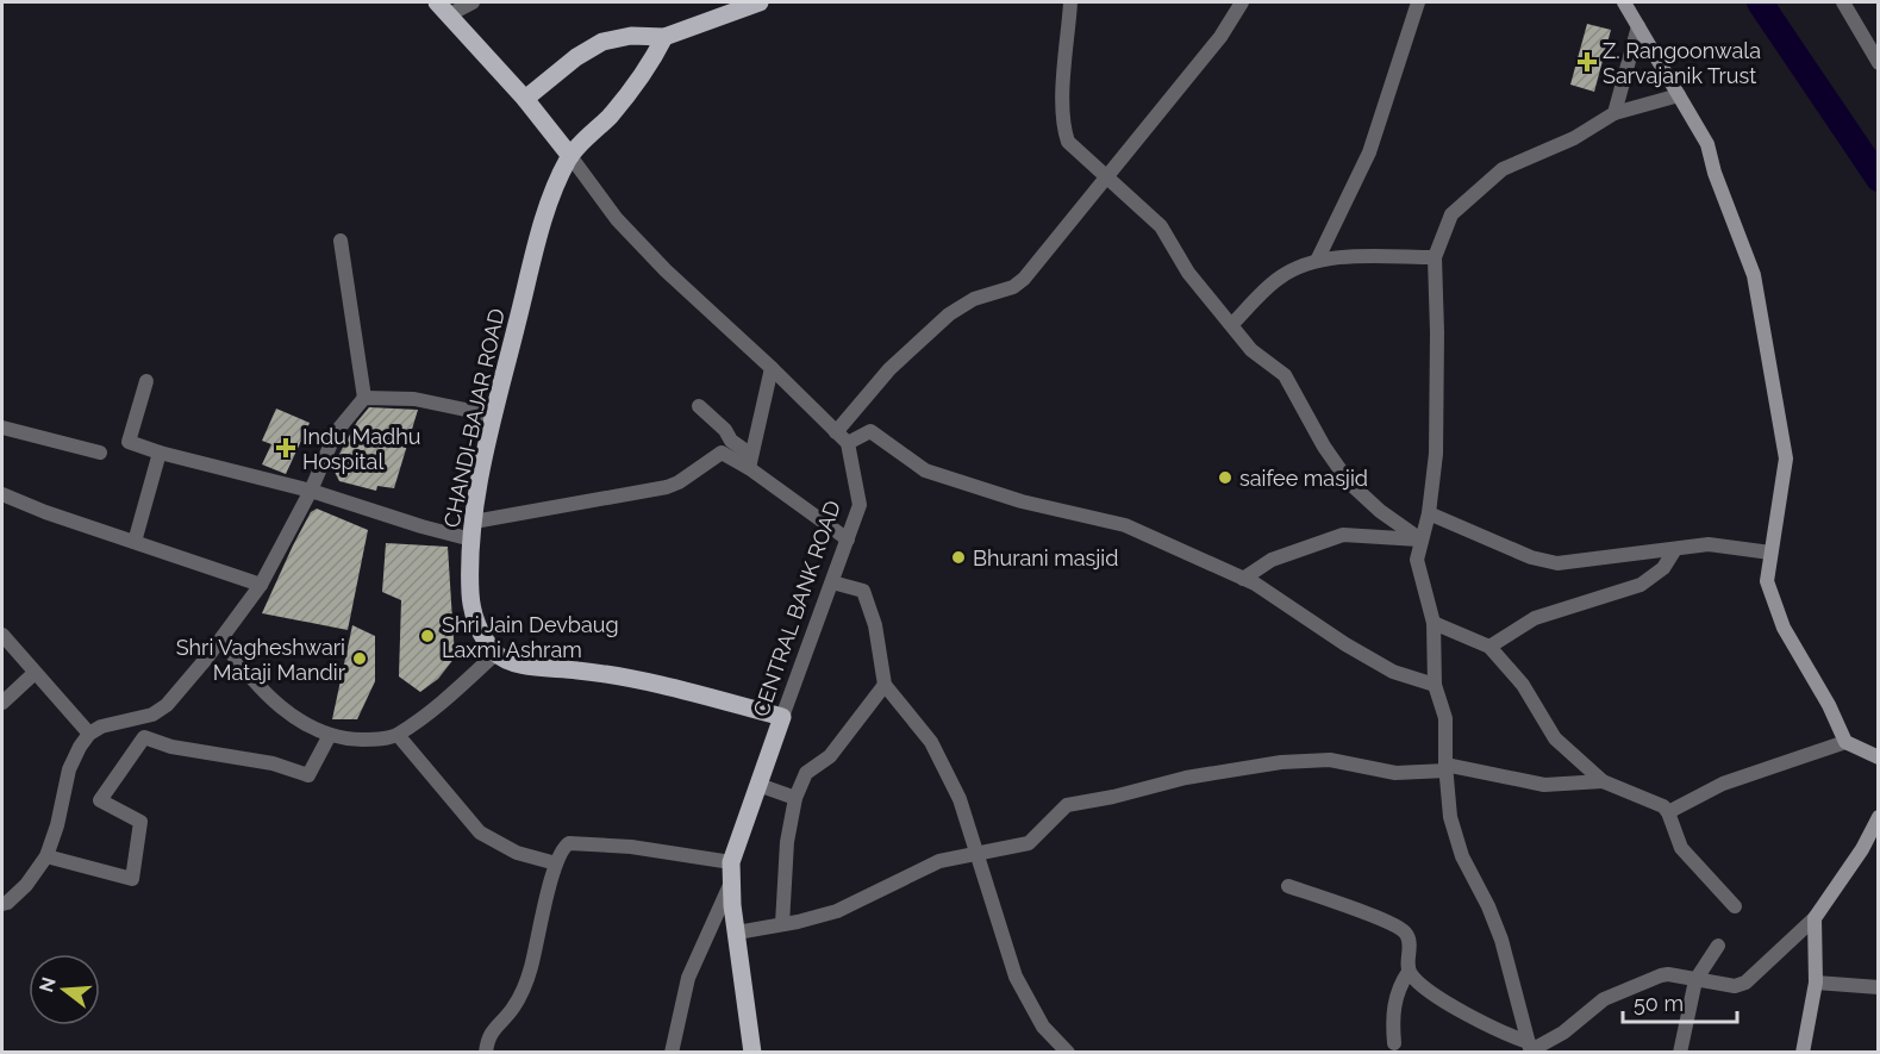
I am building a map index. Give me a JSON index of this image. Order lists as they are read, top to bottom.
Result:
{
  "streets": {
    "main road": ["CHANDI-BAJAR ROAD", "CENTRAL BANK ROAD"]
  },
  "places": {
    "health": ["Z. Rangoonwala Sarvajanik Trust", "Indu Madhu Hospital"],
    "other": [
      "saifee masjid",
      "Bhurani masjid",
      "Shri Jain Devbaug Laxmi Ashram",
      "Shri Vagheshwari Mataji Mandir"
    ]
  },
  "scale_bar": "50 m",
  "north": "left"
}
